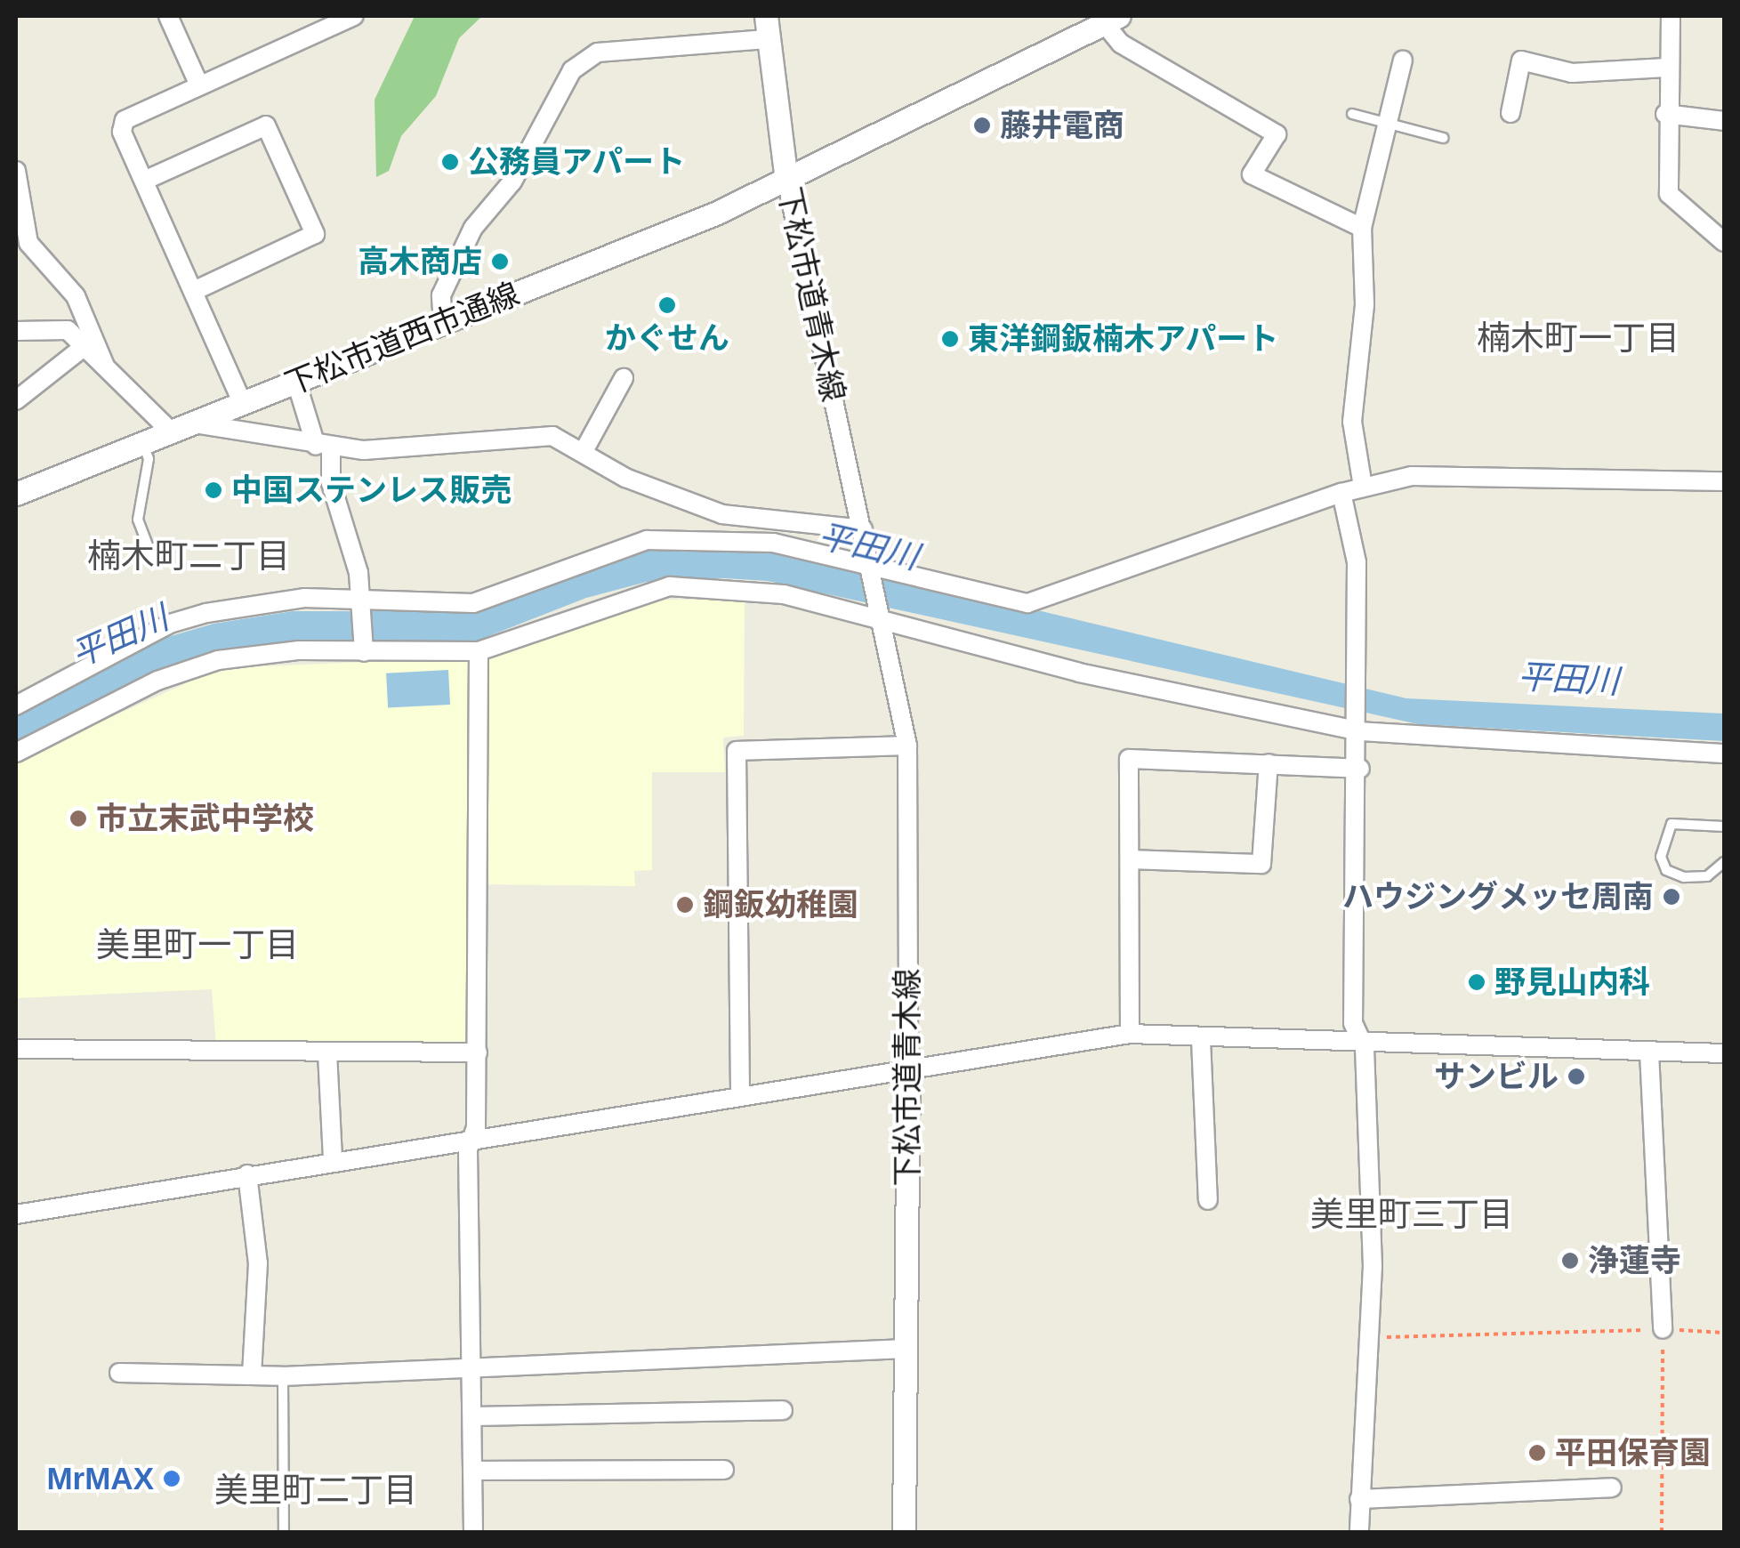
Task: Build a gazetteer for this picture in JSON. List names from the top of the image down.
{
  "streets": {
    "street": ["下松市道青木線", "下松市道西市通線"]
  },
  "crossings": [
    ["下松市道青木線", "下松市道西市通線"]
  ],
  "districts": [
    "楠木町一丁目",
    "楠木町二丁目",
    "美里町一丁目",
    "美里町三丁目",
    "美里町二丁目"
  ],
  "water": ["平田川"],
  "places": [
    "藤井電商",
    "公務員アパート",
    "高木商店",
    "かぐせん",
    "東洋鋼鈑楠木アパート",
    "中国ステンレス販売",
    "市立末武中学校",
    "ハウジングメッセ周南",
    "鋼鈑幼稚園",
    "野見山内科",
    "サンビル",
    "浄蓮寺",
    "平田保育園",
    "MrMAX"
  ]
}
